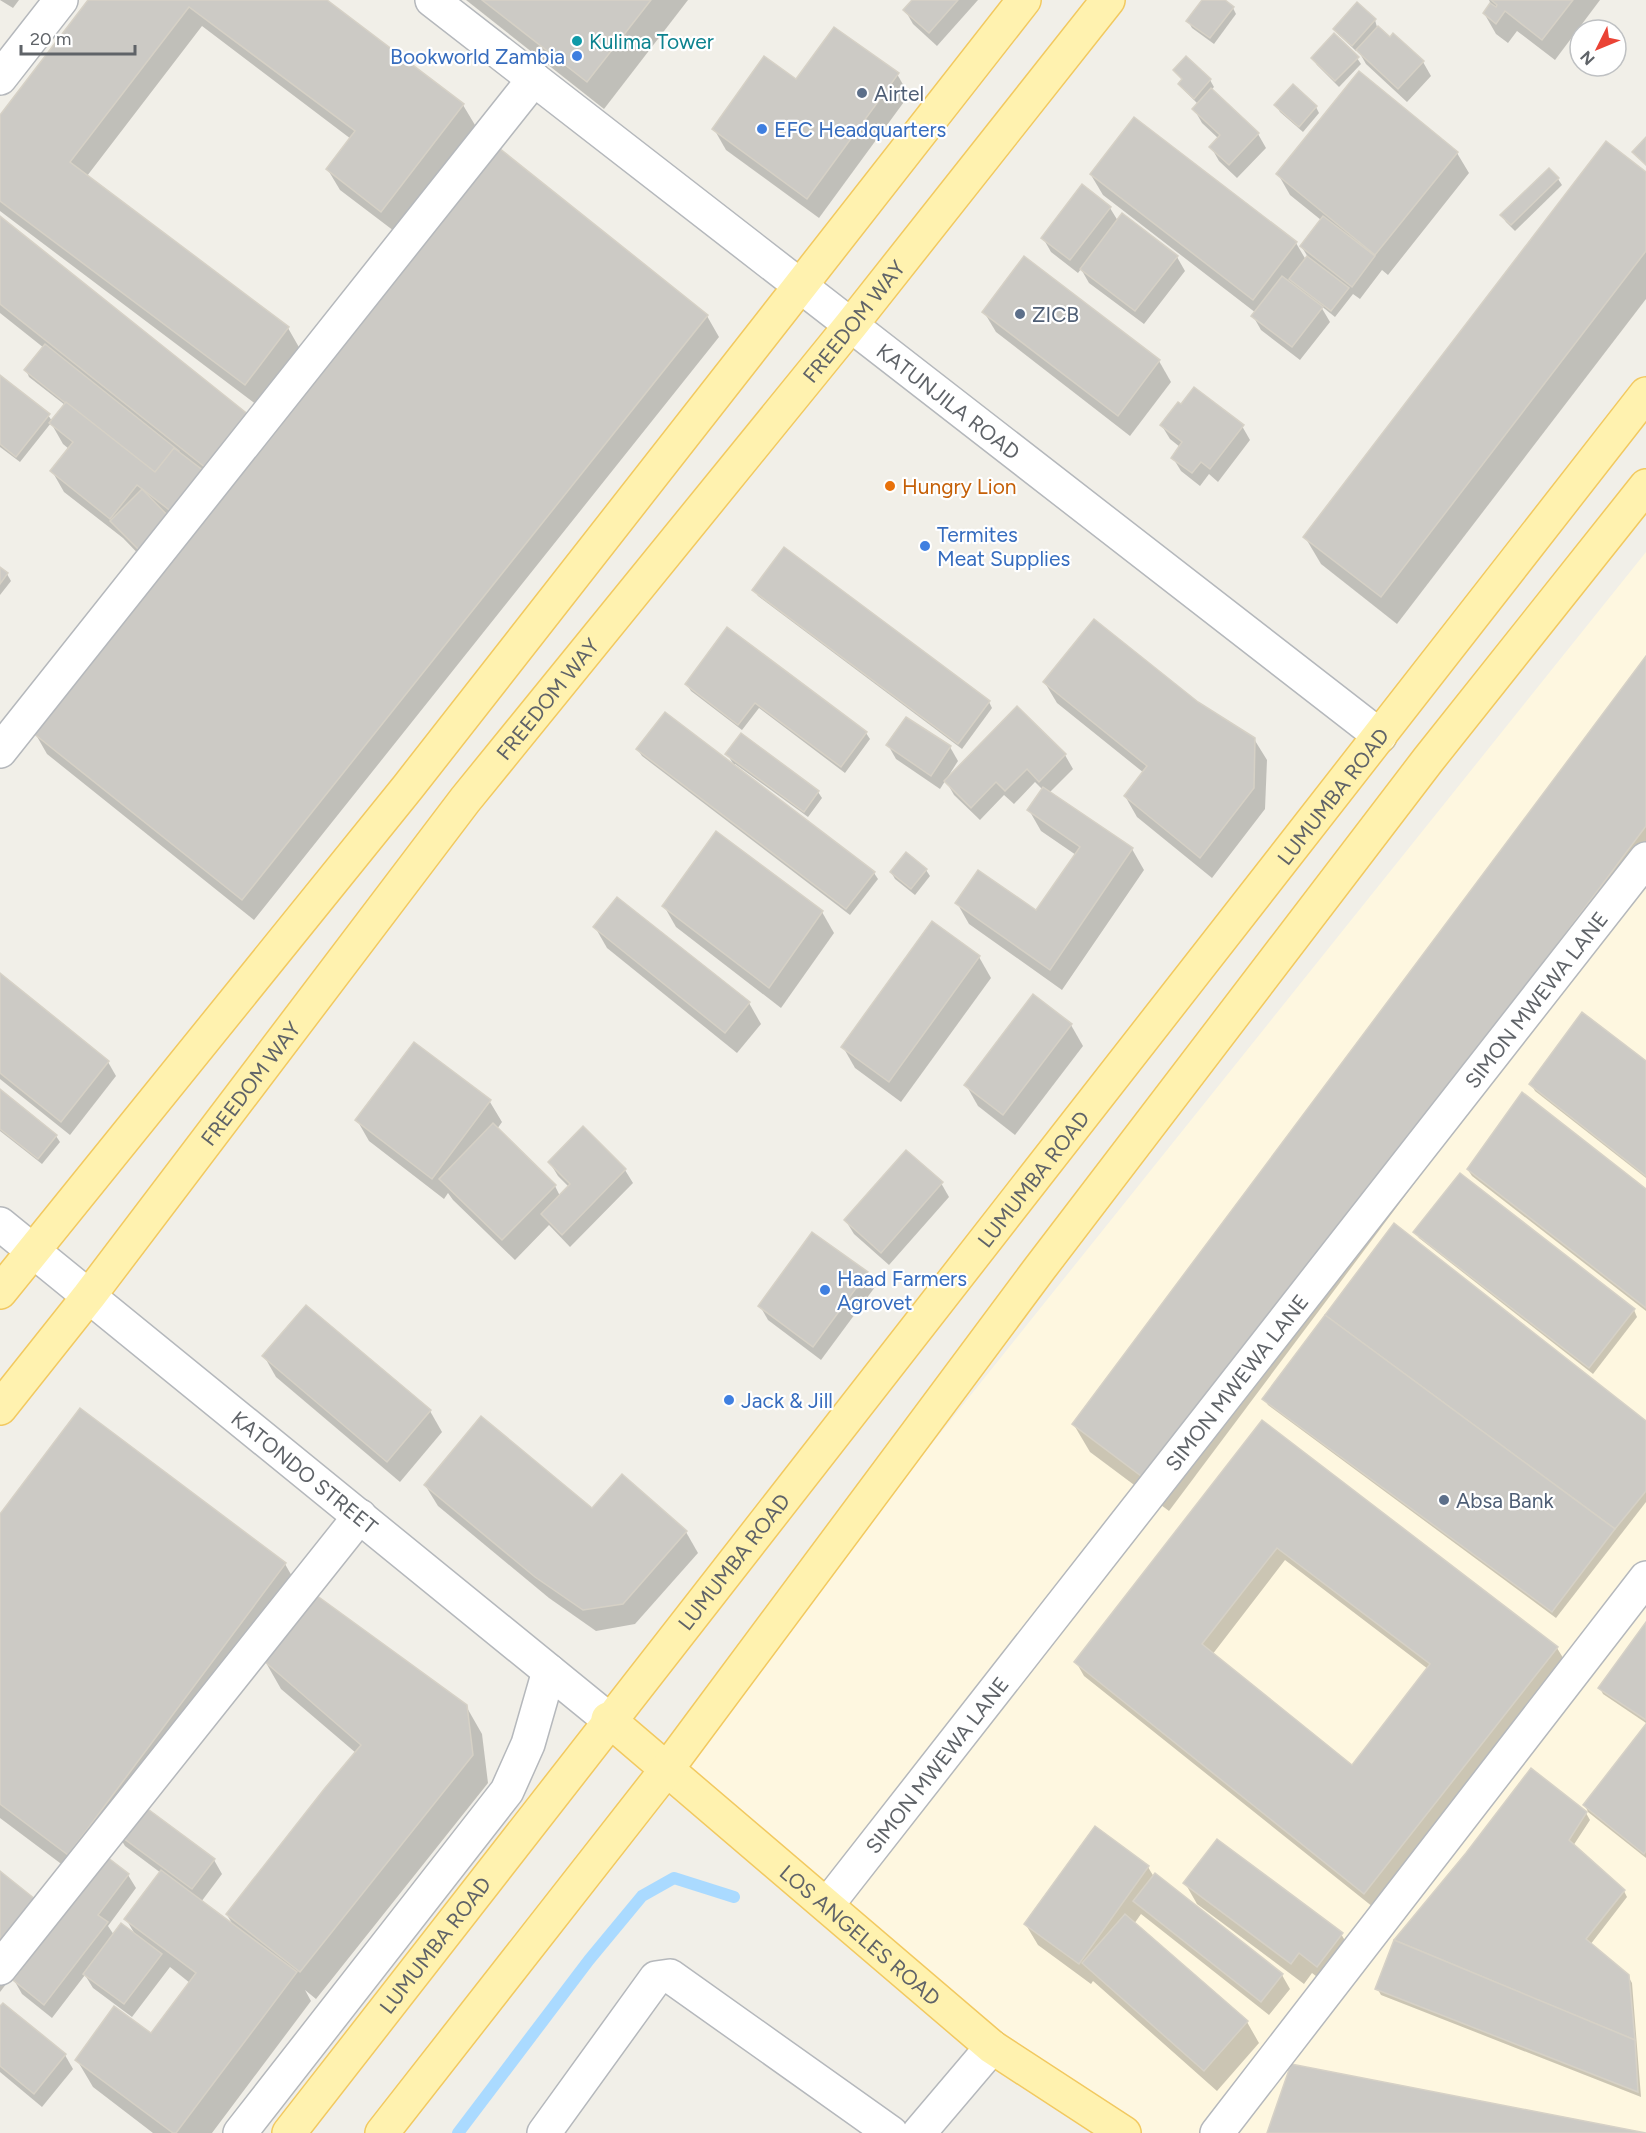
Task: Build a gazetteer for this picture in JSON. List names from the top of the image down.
{
  "streets": {
    "main road": ["FREEDOM WAY", "LUMUMBA ROAD", "LOS ANGELES ROAD"],
    "street": ["KATUNJILA ROAD", "SIMON MWEWA LANE", "KATONDO STREET"]
  },
  "crossings": [
    ["FREEDOM WAY", "KATUNJILA ROAD"],
    ["FREEDOM WAY", "KATONDO STREET"],
    ["KATUNJILA ROAD", "LUMUMBA ROAD"],
    ["LUMUMBA ROAD", "KATONDO STREET"],
    ["LUMUMBA ROAD", "LOS ANGELES ROAD"],
    ["SIMON MWEWA LANE", "LOS ANGELES ROAD"],
    ["KATONDO STREET", "LOS ANGELES ROAD"]
  ],
  "places": [
    "Kulima Tower",
    "Bookworld Zambia",
    "Airtel",
    "EFC Headquarters",
    "ZICB",
    "Hungry Lion",
    "Termites Meat Supplies",
    "Haad Farmers Agrovet",
    "Jack & Jill",
    "Absa Bank"
  ],
  "scale_bar": "20 m",
  "north": "bottom left"
}
